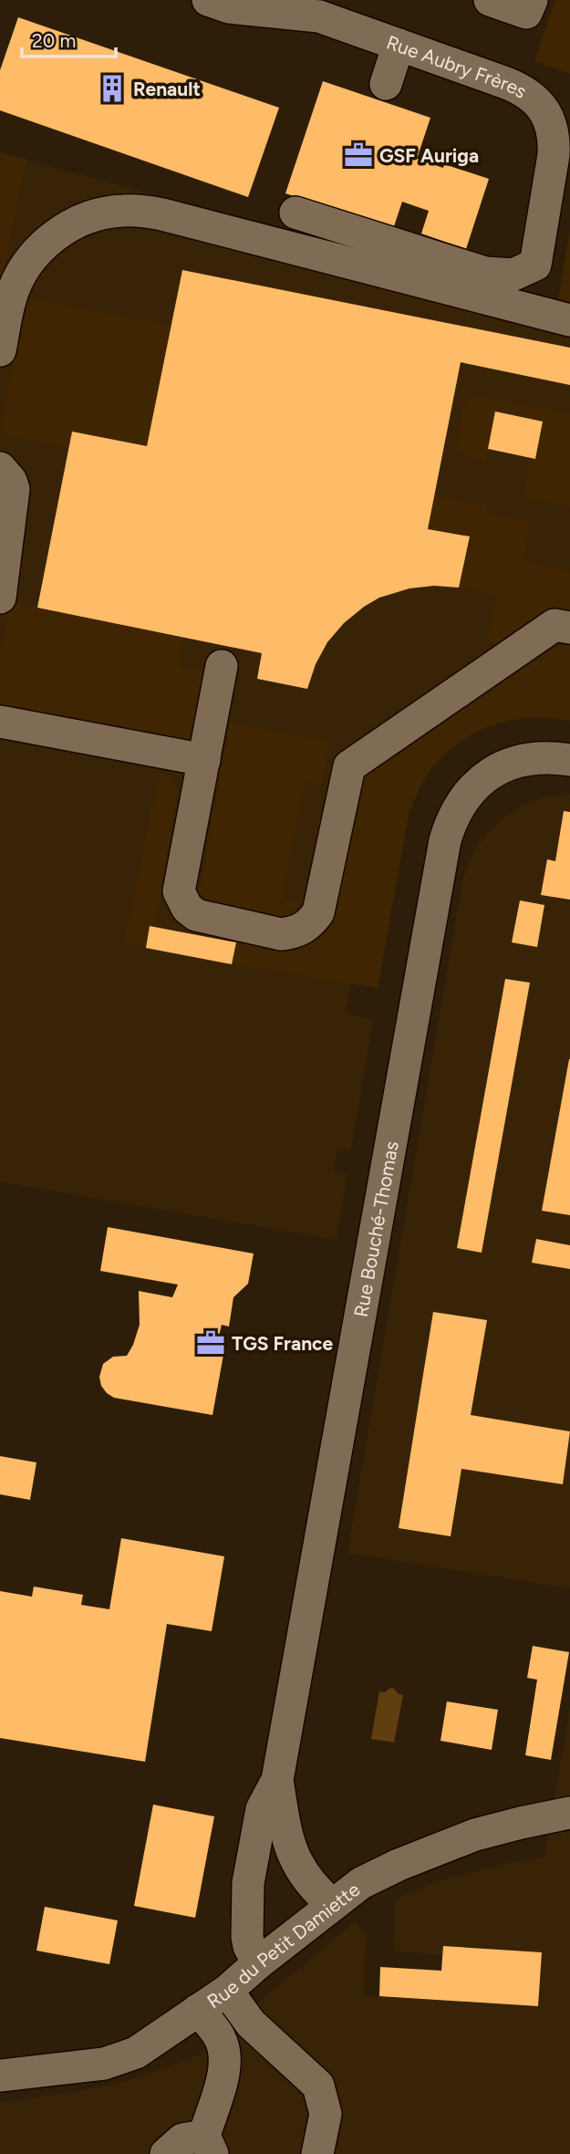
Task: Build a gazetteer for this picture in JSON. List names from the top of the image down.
{
  "streets": {
    "street": ["Rue Aubry Frères", "Rue Bouché-Thomas", "Rue du Petit Damiette"]
  },
  "crossings": [
    ["Rue Bouché-Thomas", "Rue du Petit Damiette"]
  ],
  "places": {
    "building": ["Renault"],
    "office": ["GSF Auriga", "TGS France"]
  },
  "scale_bar": "20 m"
}
